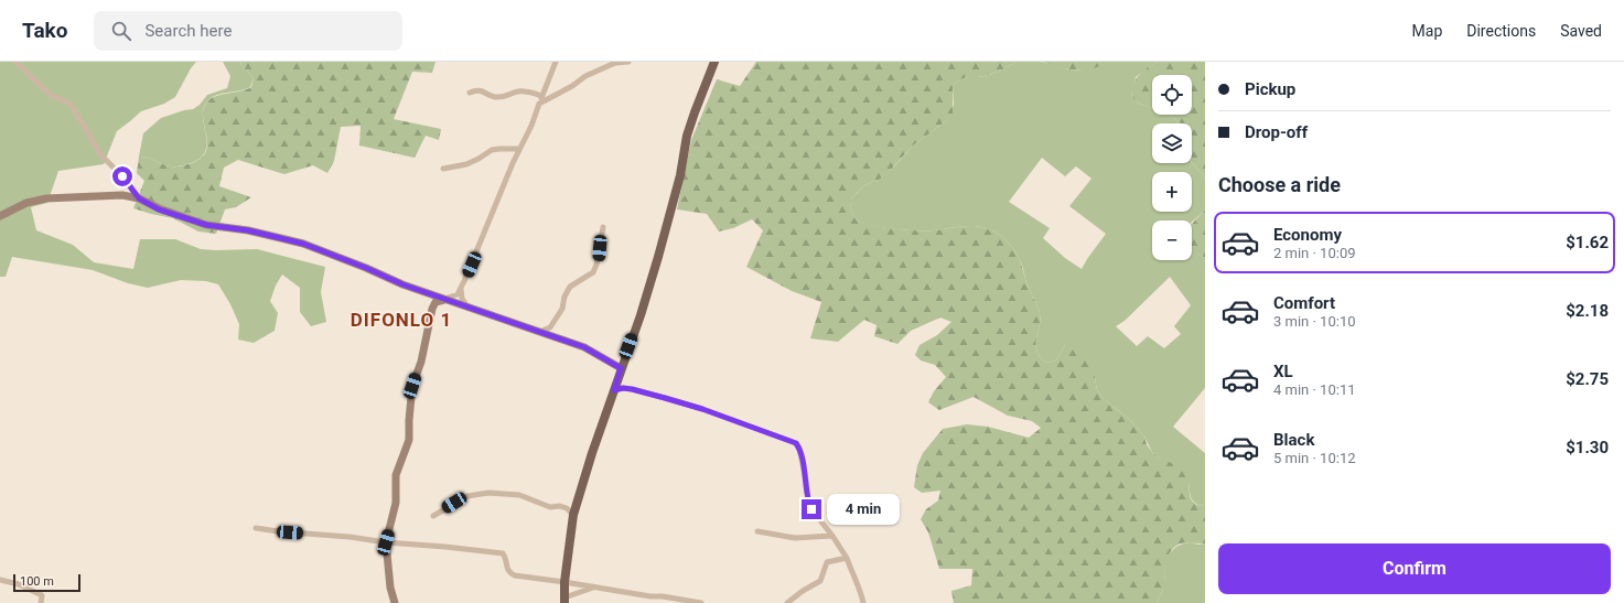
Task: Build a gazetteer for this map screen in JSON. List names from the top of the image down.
{
  "districts": ["DIFONLO 1"],
  "scale_bar": "100 m",
  "page": {
    "header": "Tako",
    "search": "Search here",
    "nav": ["Map", "Directions", "Saved"],
    "banner": ["Pickup", "Drop-off"],
    "map_buttons": ["+", "−"],
    "heading": "Choose a ride",
    "list": [
      {
        "name": "Economy",
        "note": "2 min · 10:09",
        "value": "$1.62"
      },
      {
        "name": "Comfort",
        "note": "3 min · 10:10",
        "value": "$2.18"
      },
      {
        "name": "XL",
        "note": "4 min · 10:11",
        "value": "$2.75"
      },
      {
        "name": "Black",
        "note": "5 min · 10:12",
        "value": "$1.30"
      }
    ],
    "bubble": "4 min",
    "buttons": "Confirm",
    "scale": "100 m"
  }
}
